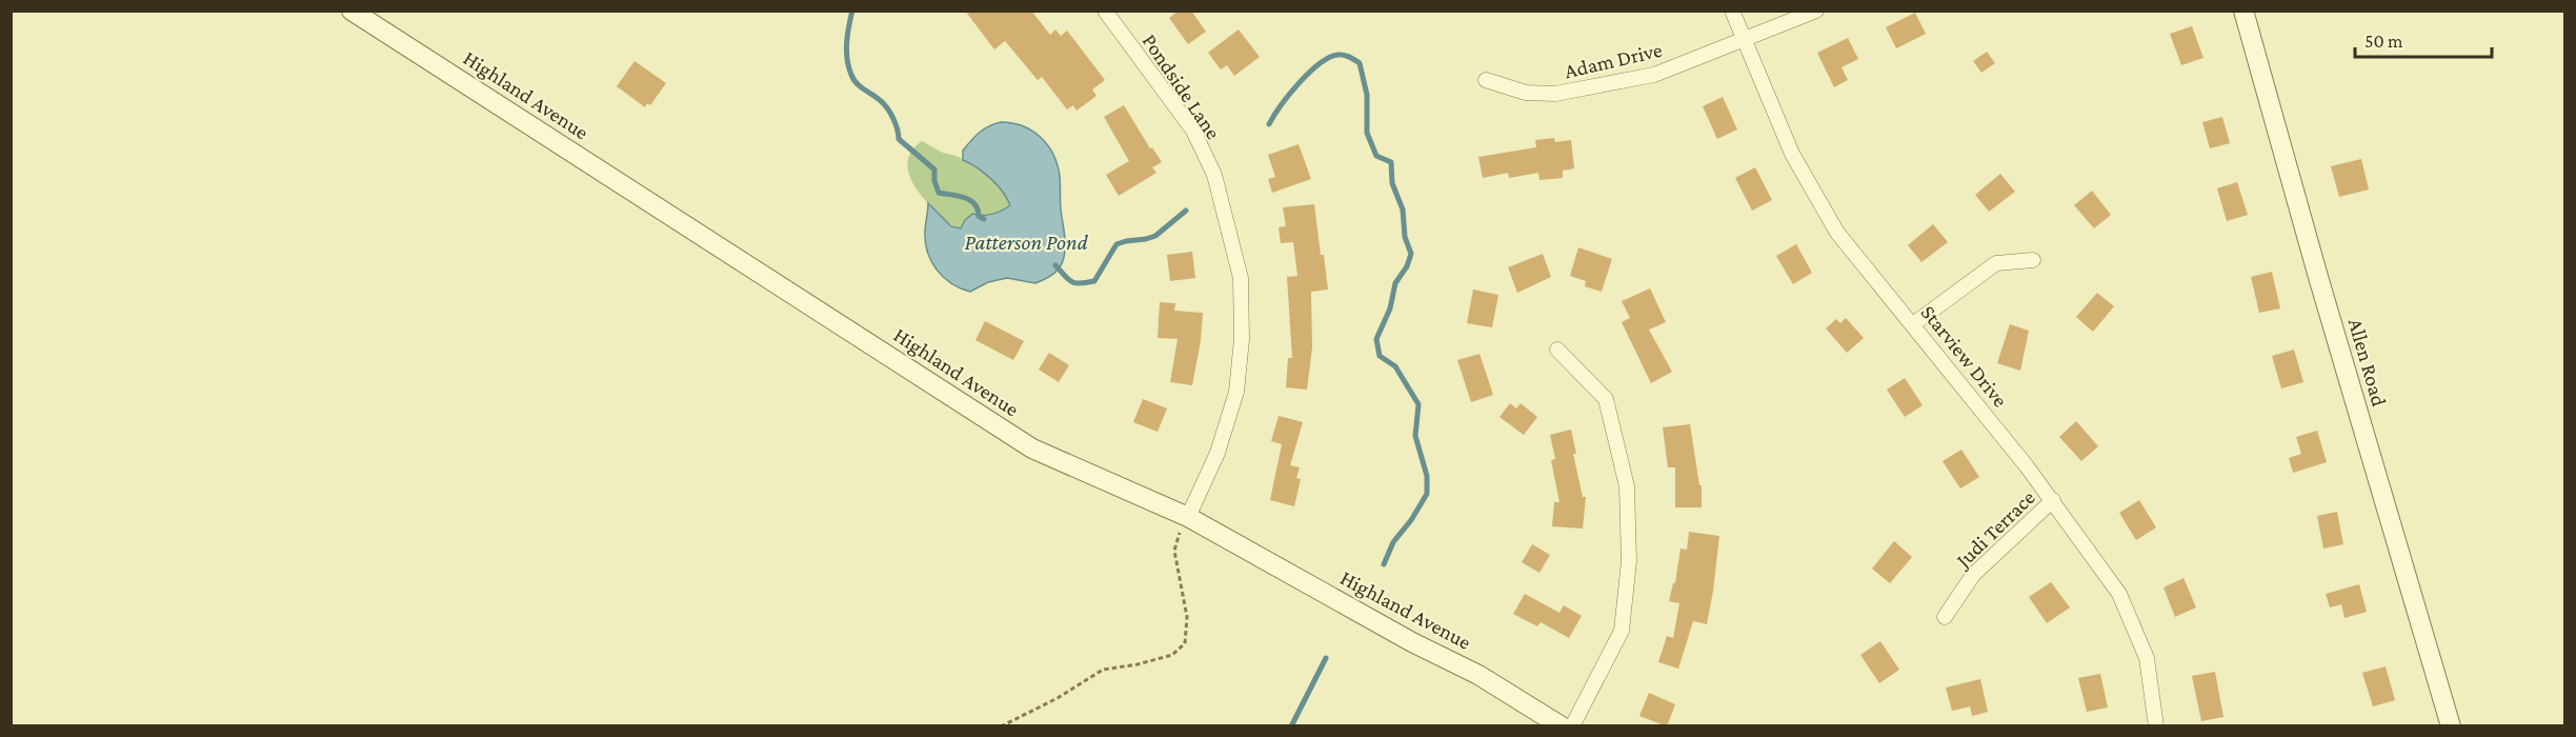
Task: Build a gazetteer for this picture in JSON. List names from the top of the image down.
{
  "streets": {
    "street": [
      "Adam Drive",
      "Pondside Lane",
      "Highland Avenue",
      "Starview Drive",
      "Allen Road",
      "Judi Terrace"
    ]
  },
  "crossings": [
    ["Adam Drive", "Starview Drive"],
    ["Pondside Lane", "Highland Avenue"],
    ["Starview Drive", "Judi Terrace"]
  ],
  "water": ["Patterson Pond"],
  "scale_bar": "50 m"
}
